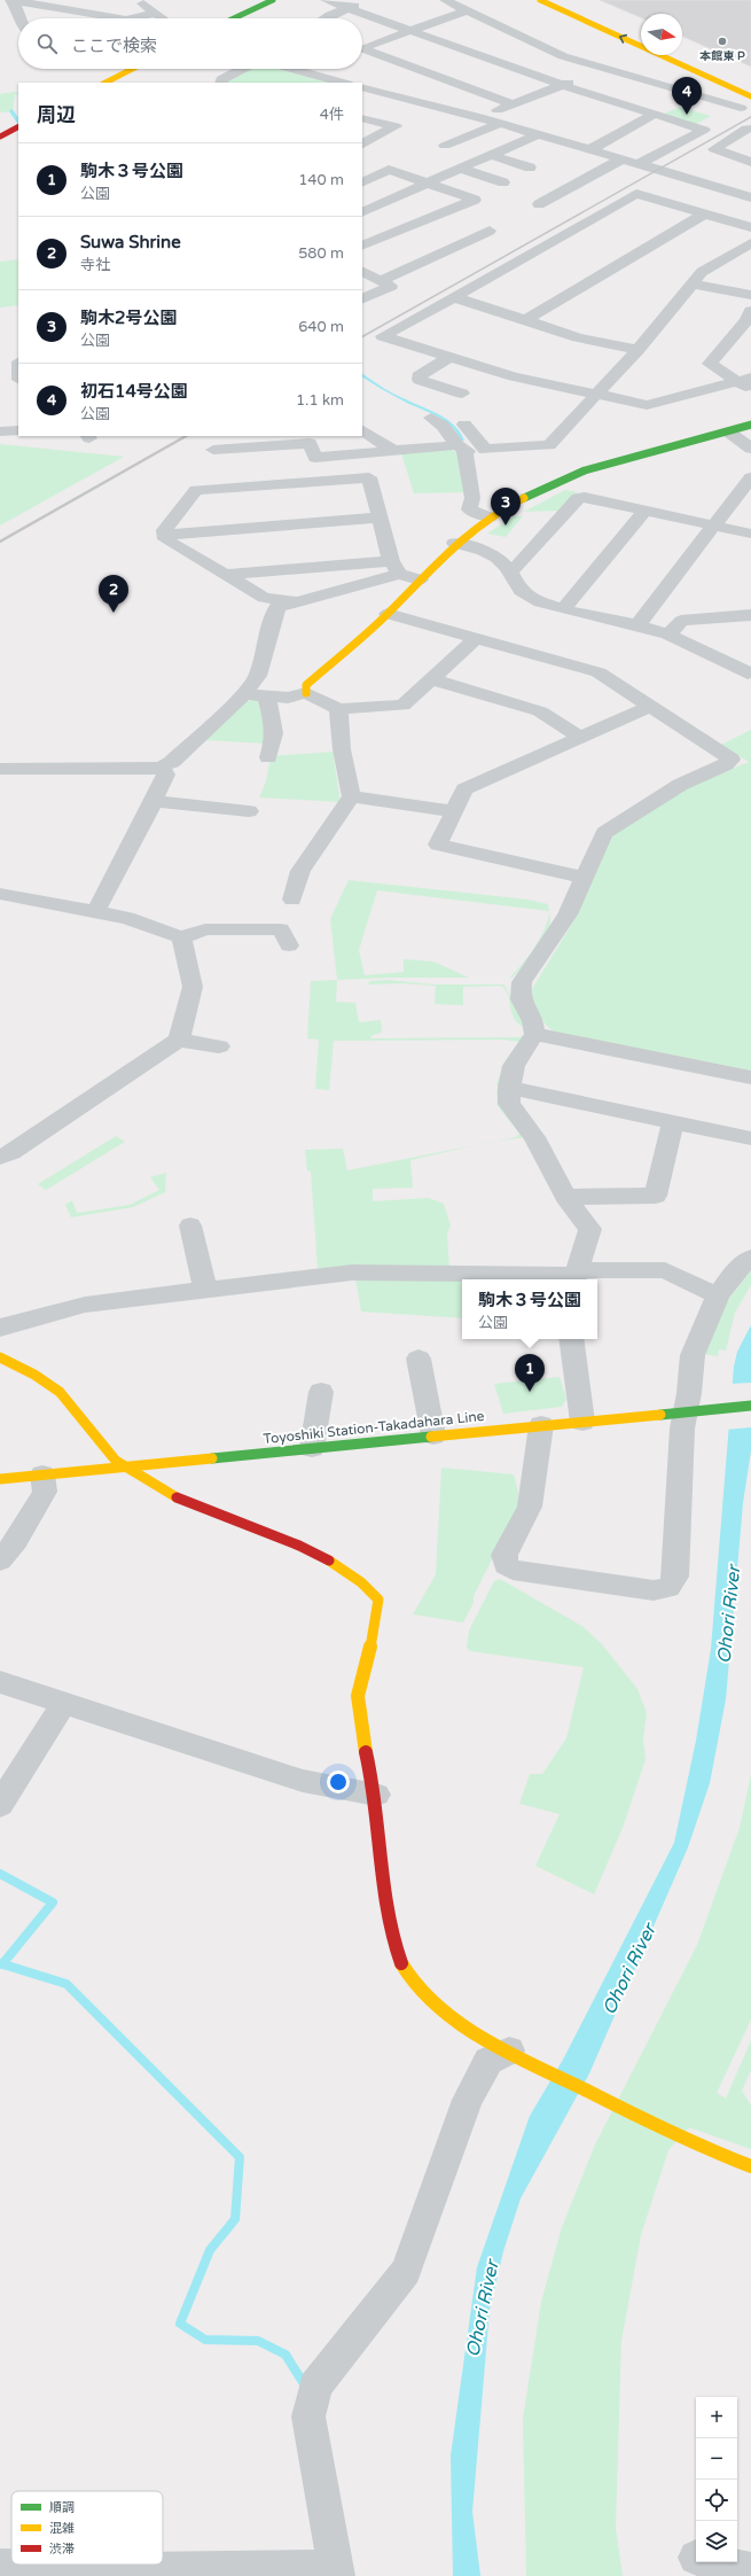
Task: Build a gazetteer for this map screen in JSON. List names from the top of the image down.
{
  "streets": {
    "street": ["Toyoshiki Station-Takadahara Line"]
  },
  "water": ["Ohori River"],
  "places": ["本館東 P"],
  "legend": ["順調", "混雑", "渋滞"],
  "north": "right",
  "page": {
    "search": "ここで検索",
    "pins": [
      "4",
      "3",
      "2",
      "1"
    ],
    "heading": ["周辺", "4件"],
    "list": [
      {
        "mark": "1",
        "name": "駒木３号公園",
        "note": "公園",
        "value": "140 m"
      },
      {
        "mark": "2",
        "name": "Suwa Shrine",
        "note": "寺社",
        "value": "580 m"
      },
      {
        "mark": "3",
        "name": "駒木2号公園",
        "note": "公園",
        "value": "640 m"
      },
      {
        "mark": "4",
        "name": "初石14号公園",
        "note": "公園",
        "value": "1.1 km"
      }
    ],
    "popup": ["駒木３号公園", "公園"],
    "map_buttons": ["+", "−"]
  }
}
